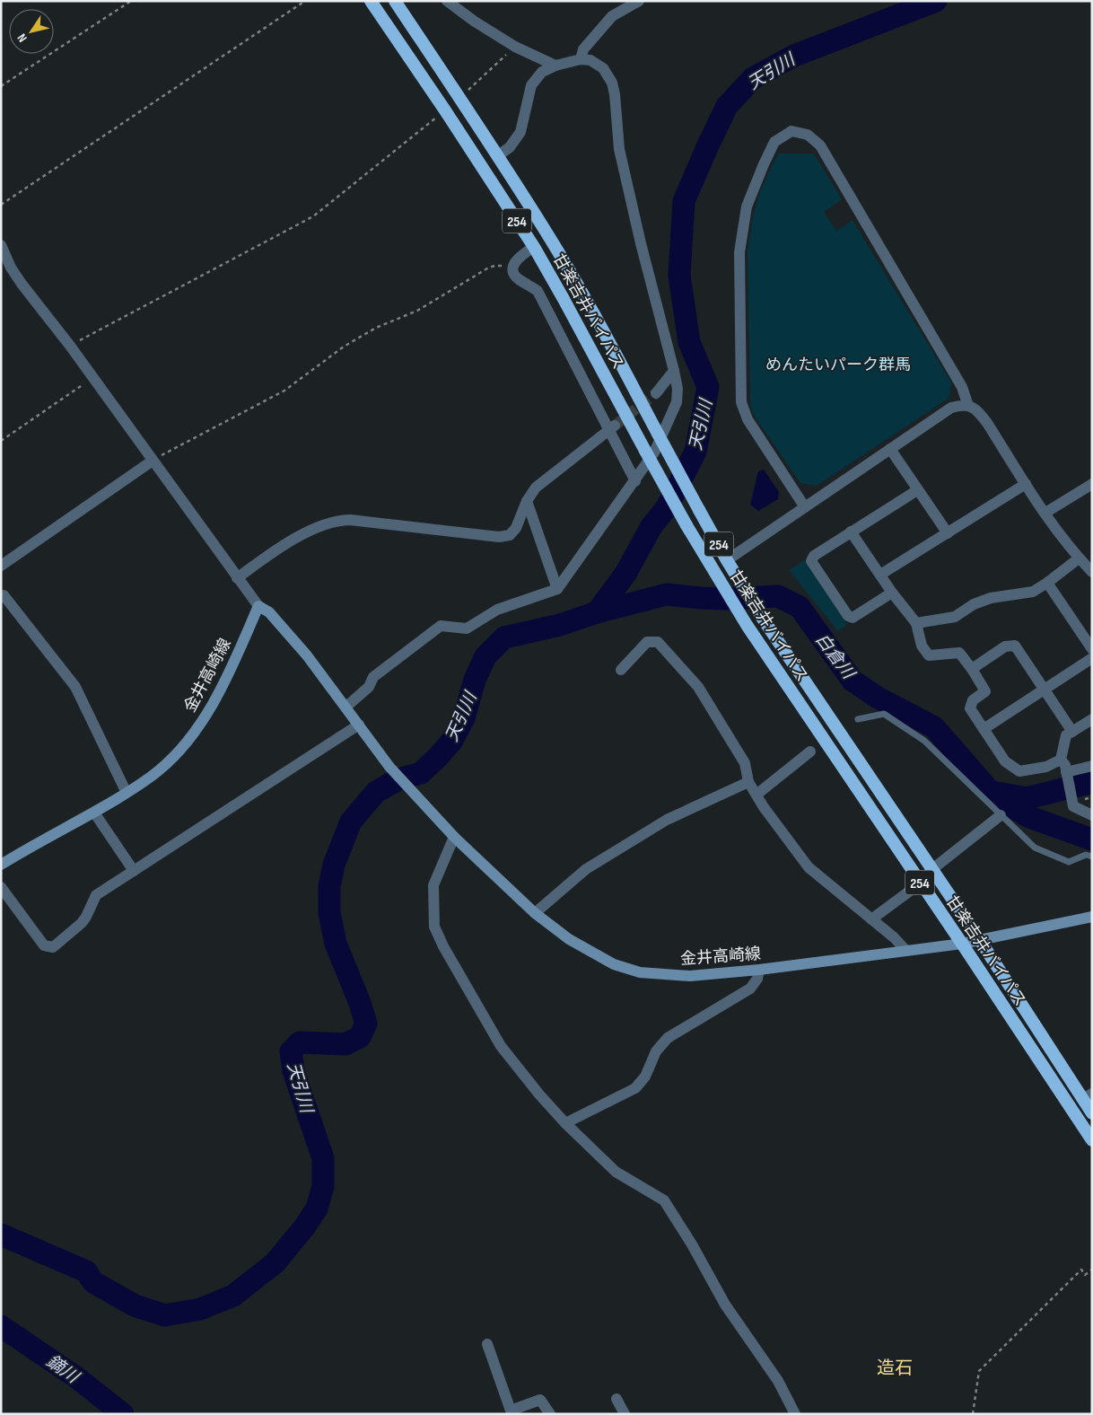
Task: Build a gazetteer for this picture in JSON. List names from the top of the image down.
{
  "streets": {
    "highway": ["254", "甘楽吉井バイパス"],
    "main road": ["金井高崎線"]
  },
  "crossings": [
    ["甘楽吉井バイパス", "金井高崎線"]
  ],
  "districts": ["造石"],
  "water": ["天引川", "白倉川", "鏑川"],
  "parks": ["めんたいパーク群馬"],
  "north": "bottom left"
}
